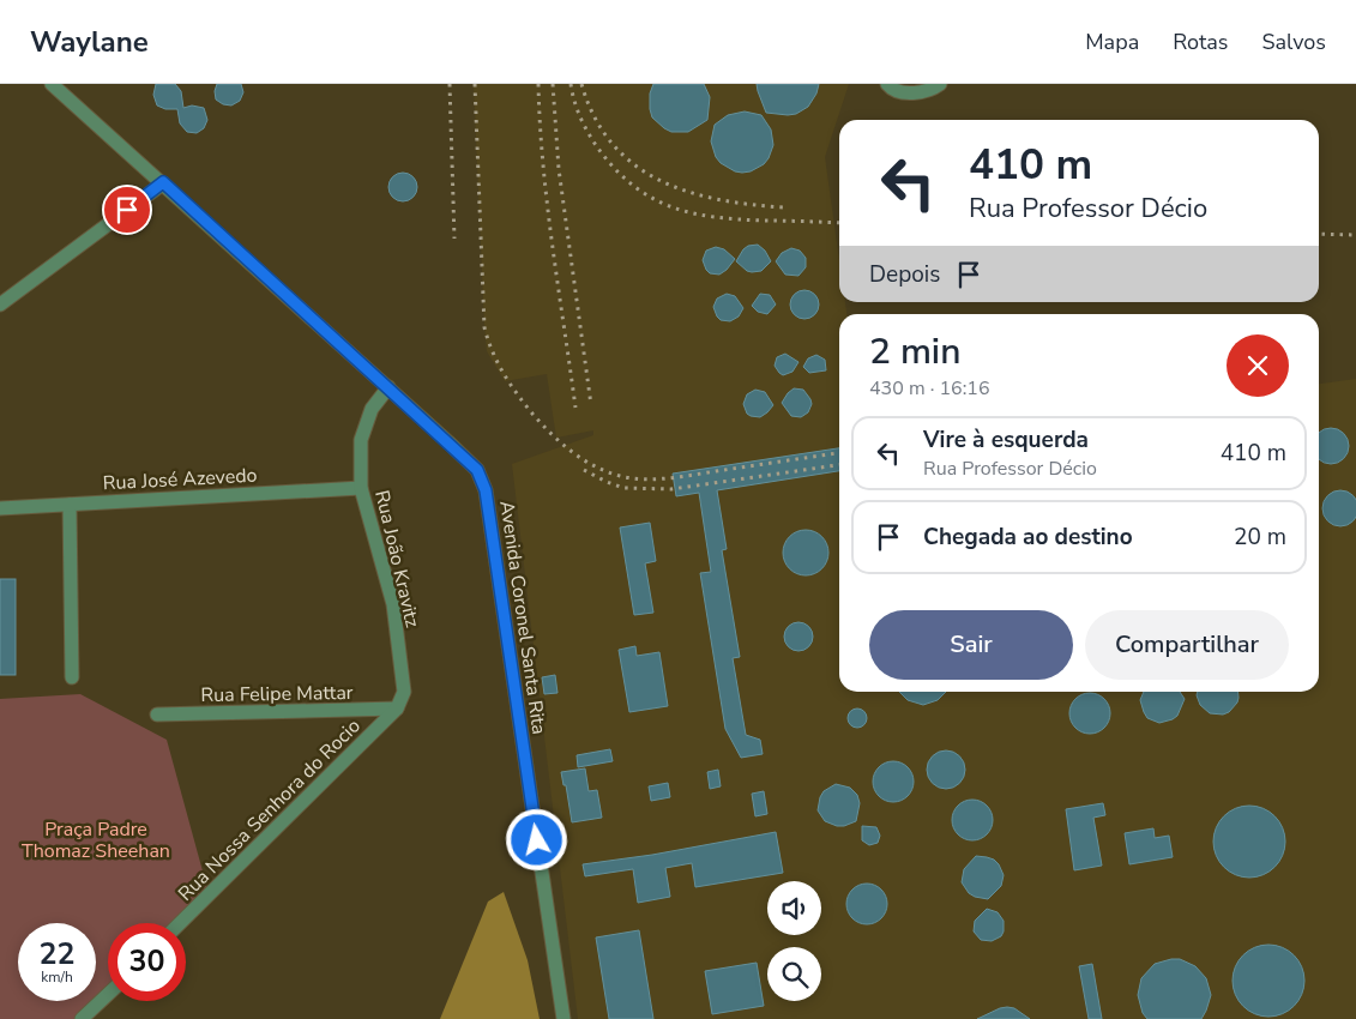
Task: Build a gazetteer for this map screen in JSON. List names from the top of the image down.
{
  "streets": {
    "street": [
      "Rua José Azevedo",
      "Rua João Kravitz",
      "Avenida Coronel Santa Rita",
      "Rua Felipe Mattar",
      "Rua Nossa Senhora do Rocio"
    ]
  },
  "crossings": [
    ["Rua José Azevedo", "Rua João Kravitz"],
    ["Rua João Kravitz", "Avenida Coronel Santa Rita"],
    ["Rua João Kravitz", "Rua Felipe Mattar"],
    ["Rua João Kravitz", "Rua Nossa Senhora do Rocio"],
    ["Rua Felipe Mattar", "Rua Nossa Senhora do Rocio"]
  ],
  "parks": ["Praça Padre Thomaz Sheehan"],
  "page": {
    "header": "Waylane",
    "nav": ["Mapa", "Rotas", "Salvos"],
    "turn": ["410 m", "Rua Professor Décio"],
    "then": "Depois",
    "heading": ["2 min", "430 m · 16:16"],
    "list": [
      {
        "name": "Vire à esquerda",
        "note": "Rua Professor Décio",
        "value": "410 m"
      },
      {
        "name": "Chegada ao destino",
        "value": "20 m"
      }
    ],
    "buttons": ["Sair", "Compartilhar"],
    "speed": "22 km/h",
    "limit": "30"
  }
}
